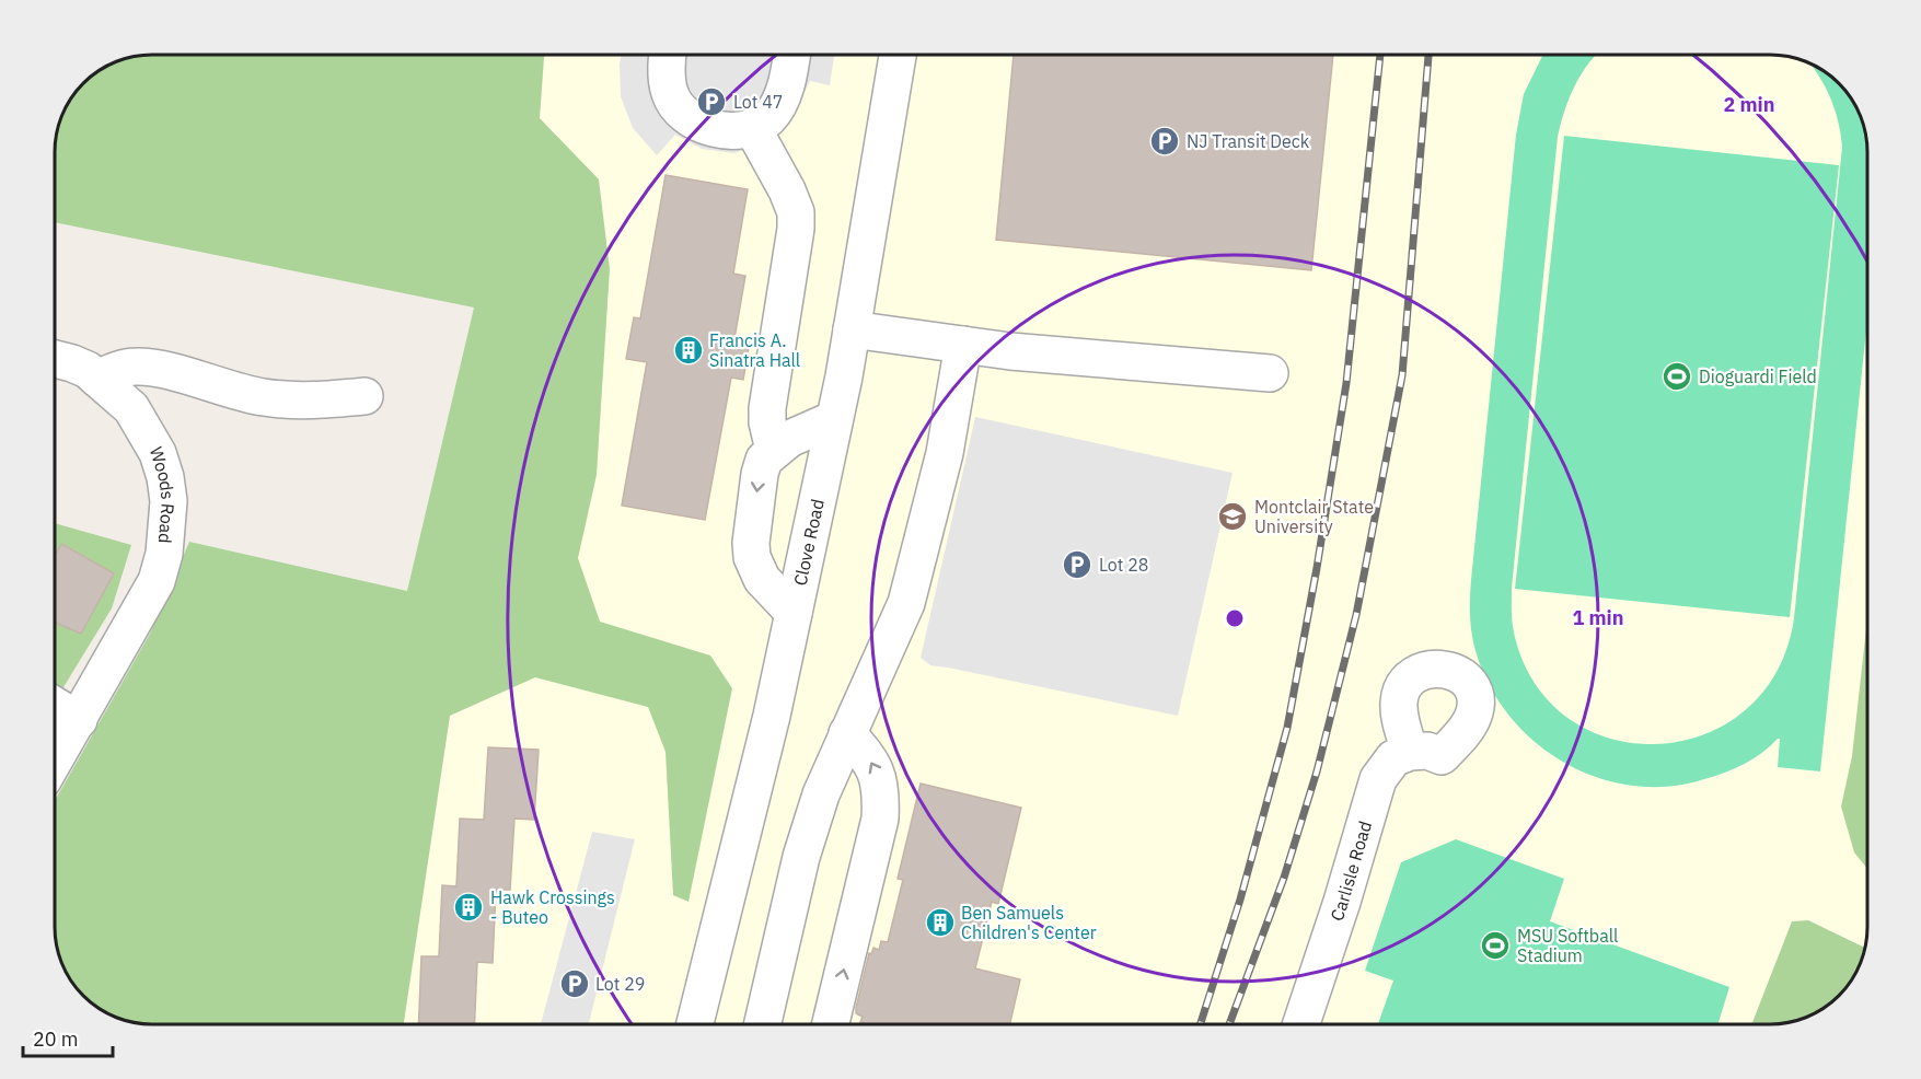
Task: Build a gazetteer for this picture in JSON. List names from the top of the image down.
{
  "streets": {
    "street": ["Woods Road", "Clove Road", "Carlisle Road"]
  },
  "places": {
    "parking": [
      "Lot 47",
      "NJ Transit Deck",
      "Lot 28",
      "Lot 29"
    ],
    "building": ["Francis A. Sinatra Hall", "Hawk Crossings - Buteo", "Ben Samuels Children's Center"],
    "sports": ["Dioguardi Field", "MSU Softball Stadium"],
    "school or university": ["Montclair State University"]
  },
  "scale_bar": "20 m",
  "rings": ["2 min", "1 min"]
}
